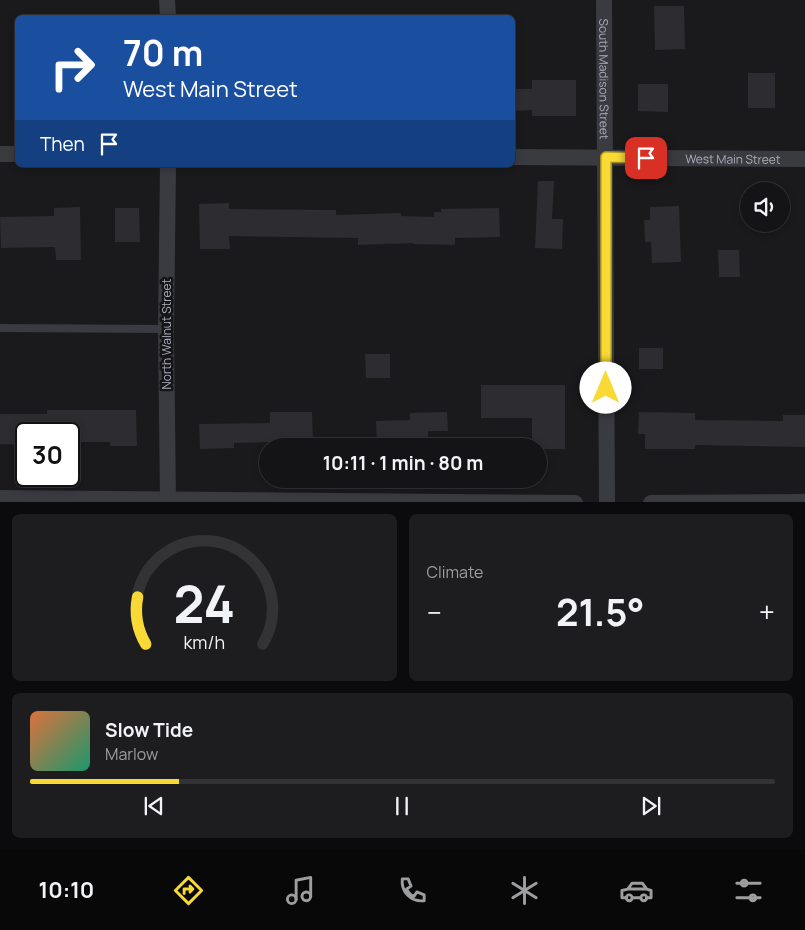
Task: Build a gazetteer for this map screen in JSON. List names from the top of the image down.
{
  "streets": {
    "street": ["South Madison Street", "West Main Street", "North Walnut Street"]
  },
  "crossings": [
    ["South Madison Street", "West Main Street"]
  ],
  "page": {
    "turn": ["70 m", "West Main Street"],
    "then": "Then",
    "limit": "30",
    "trip": "10:11 · 1 min · 80 m",
    "tile": "Climate",
    "heat": ["−", "21.5°", "+"],
    "song": ["Slow Tide", "Marlow"],
    "tabs": "10:10",
    "gauge": ["24", "km/h"]
  }
}
